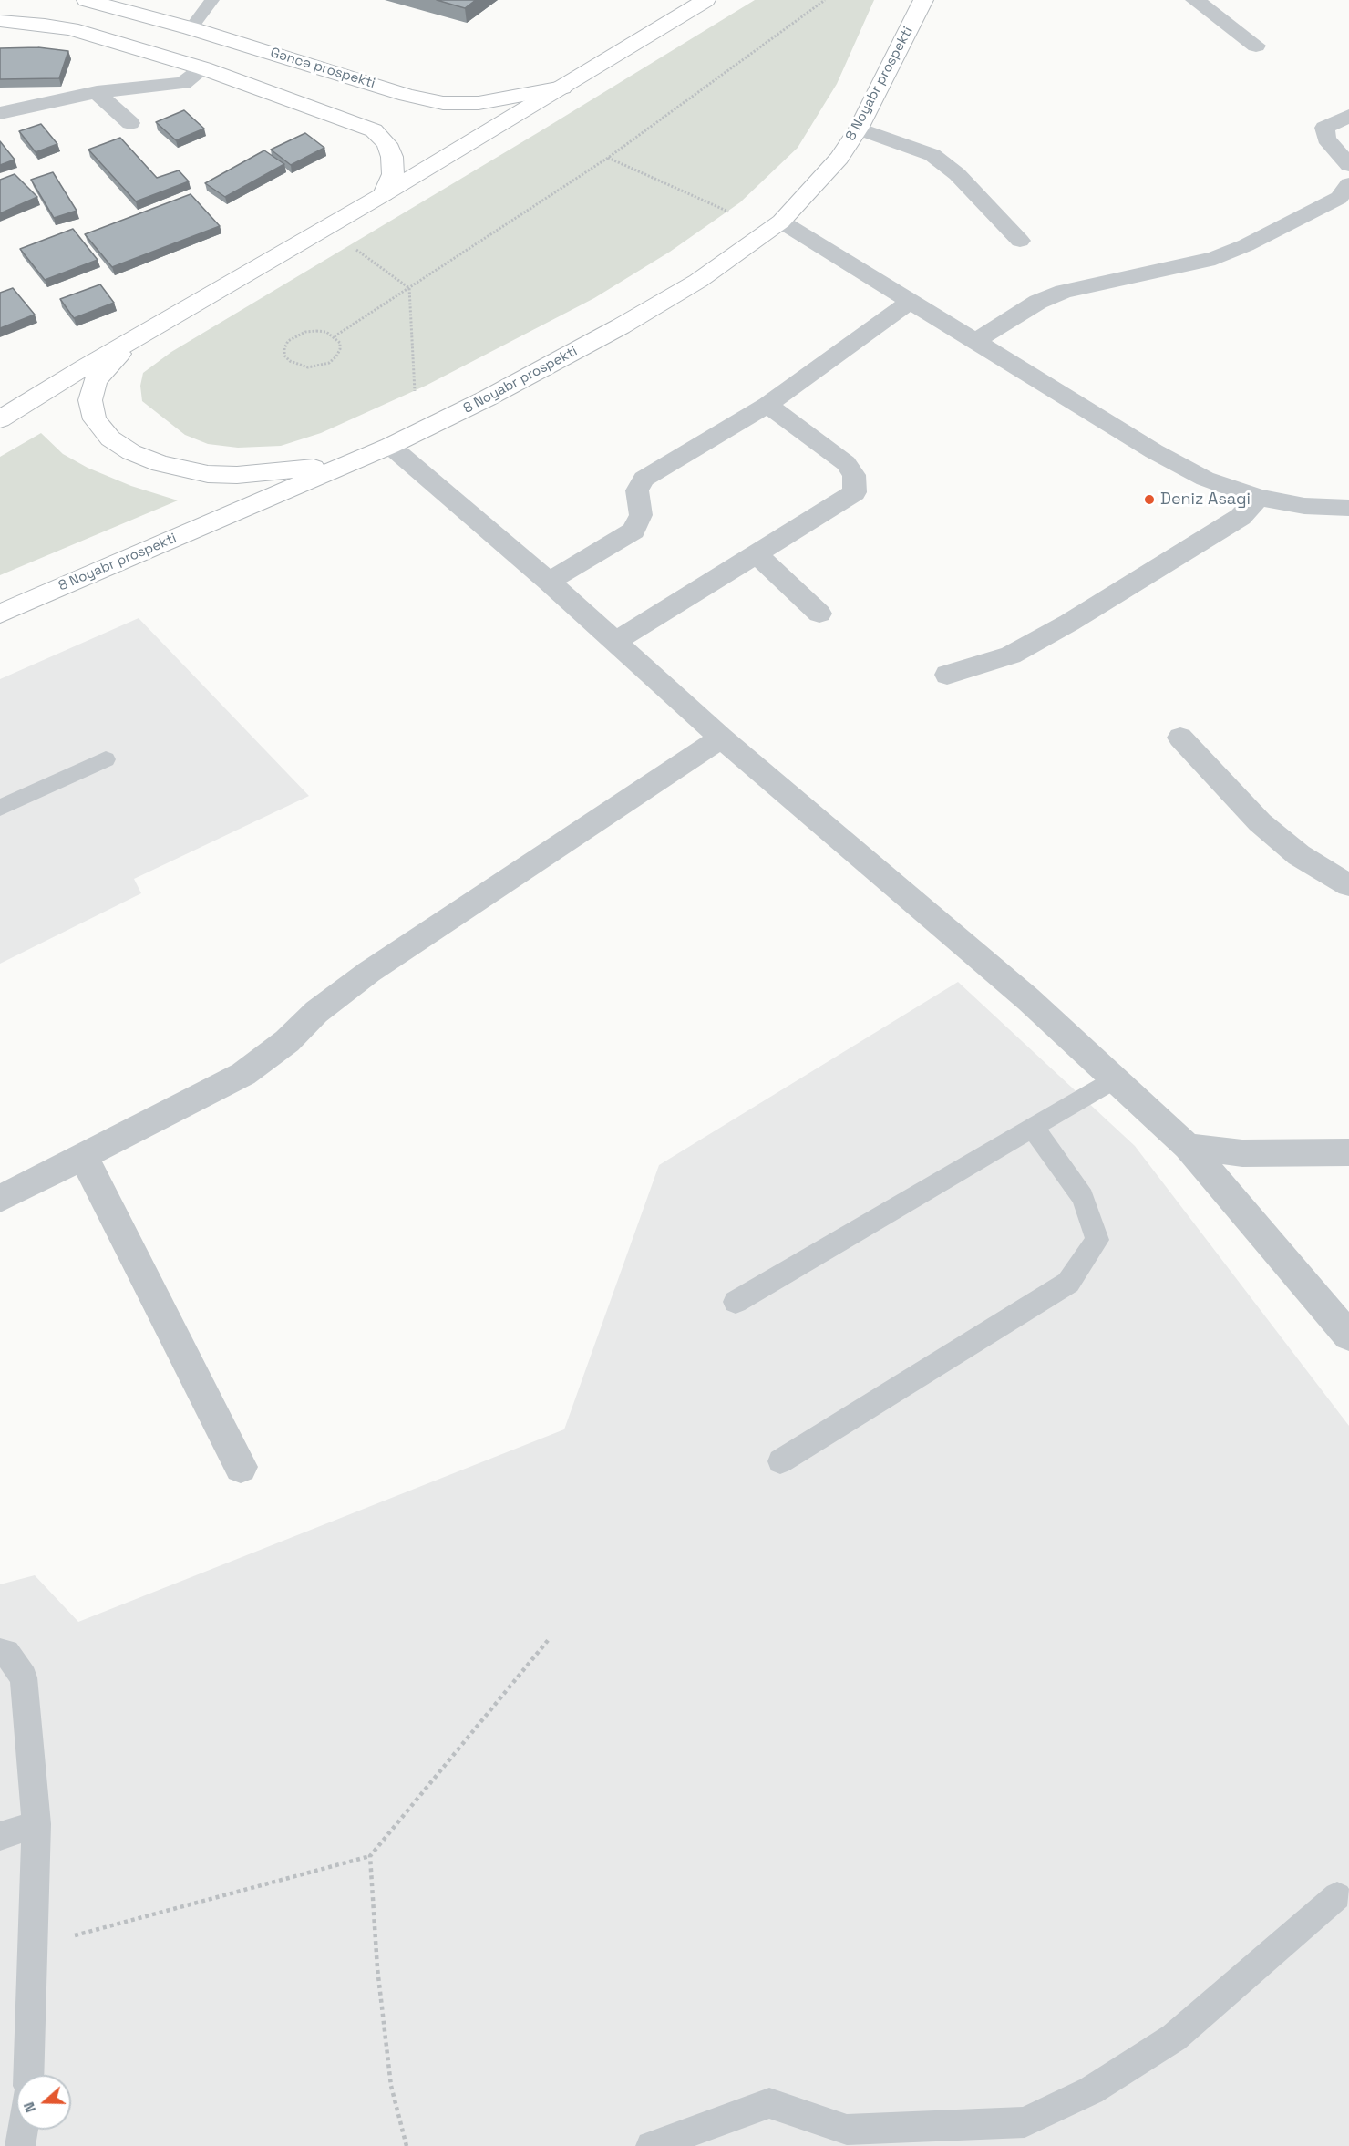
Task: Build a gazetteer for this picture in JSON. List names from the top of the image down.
{
  "streets": {
    "main road": ["Gəncə prospekti", "8 Noyabr prospekti"]
  },
  "places": ["Deniz Asagi"],
  "north": "left"
}
